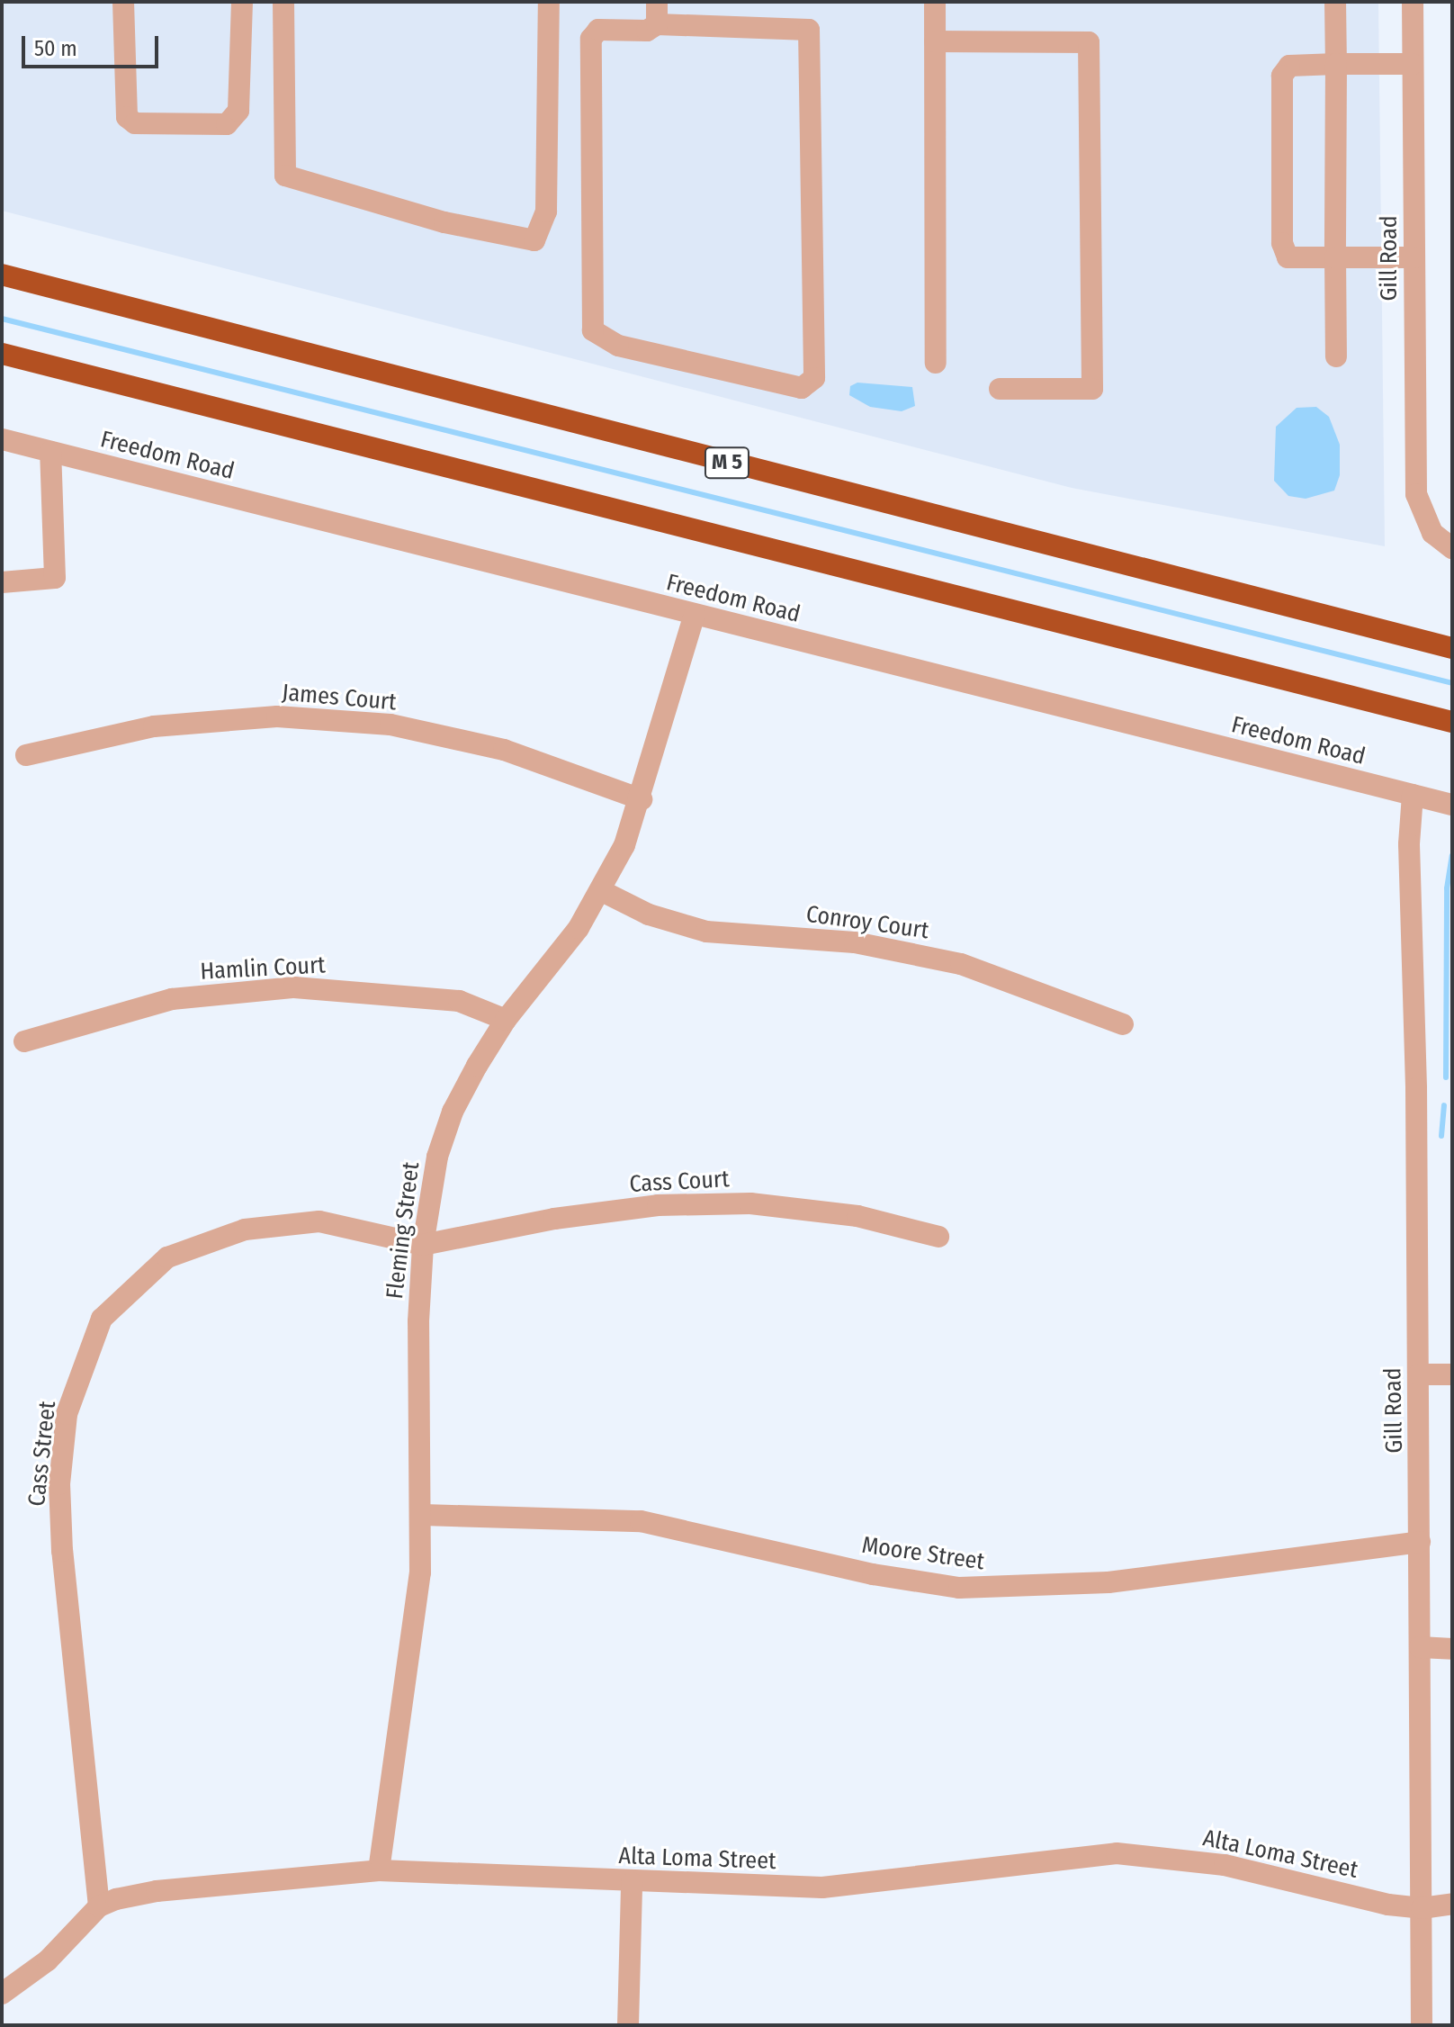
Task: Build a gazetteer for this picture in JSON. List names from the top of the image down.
{
  "streets": {
    "highway": ["M 5"],
    "street": [
      "Gill Road",
      "Freedom Road",
      "James Court",
      "Conroy Court",
      "Hamlin Court",
      "Cass Court",
      "Fleming Street",
      "Cass Street",
      "Moore Street",
      "Alta Loma Street"
    ]
  },
  "crossings": [
    ["Gill Road", "Freedom Road"],
    ["Gill Road", "Moore Street"],
    ["Gill Road", "Alta Loma Street"],
    ["Freedom Road", "Fleming Street"],
    ["James Court", "Fleming Street"],
    ["Conroy Court", "Fleming Street"],
    ["Hamlin Court", "Fleming Street"],
    ["Cass Court", "Fleming Street"],
    ["Cass Court", "Cass Street"],
    ["Fleming Street", "Cass Street"],
    ["Fleming Street", "Moore Street"],
    ["Fleming Street", "Alta Loma Street"],
    ["Cass Street", "Alta Loma Street"]
  ],
  "scale_bar": "50 m"
}
